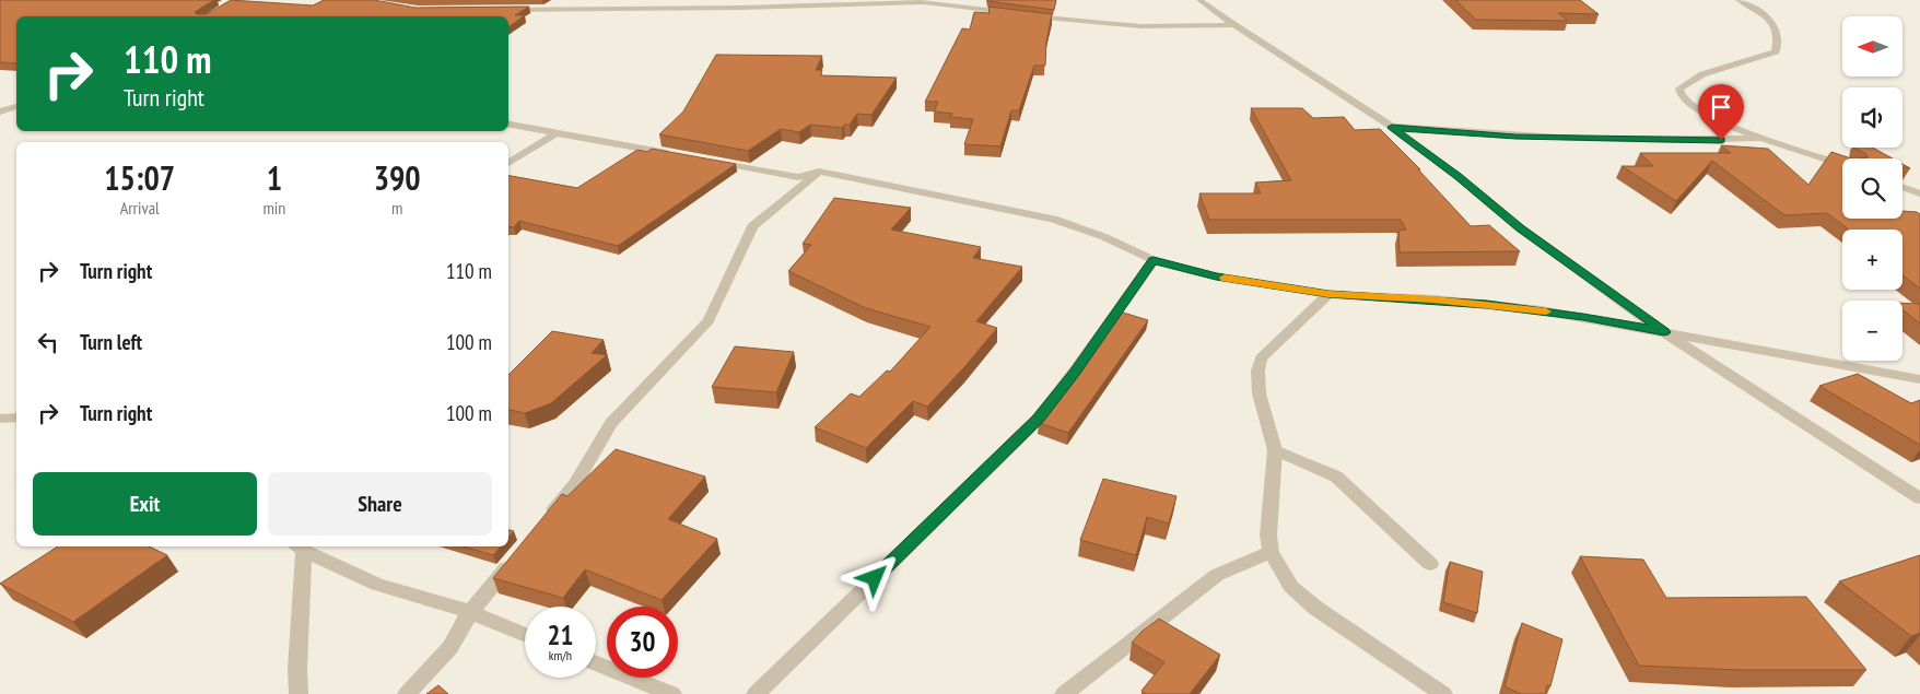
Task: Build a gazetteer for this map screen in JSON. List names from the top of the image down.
{
  "north": "left",
  "page": {
    "map_buttons": ["+", "−"],
    "turn": ["110 m", "Turn right"],
    "eta": [
      "15:07",
      "Arrival",
      "1",
      "min",
      "390",
      "m"
    ],
    "list": [
      {
        "name": "Turn right",
        "value": "110 m"
      },
      {
        "name": "Turn left",
        "value": "100 m"
      },
      {
        "name": "Turn right",
        "value": "100 m"
      }
    ],
    "buttons": ["Exit", "Share"],
    "speed": "21 km/h",
    "limit": "30"
  }
}
